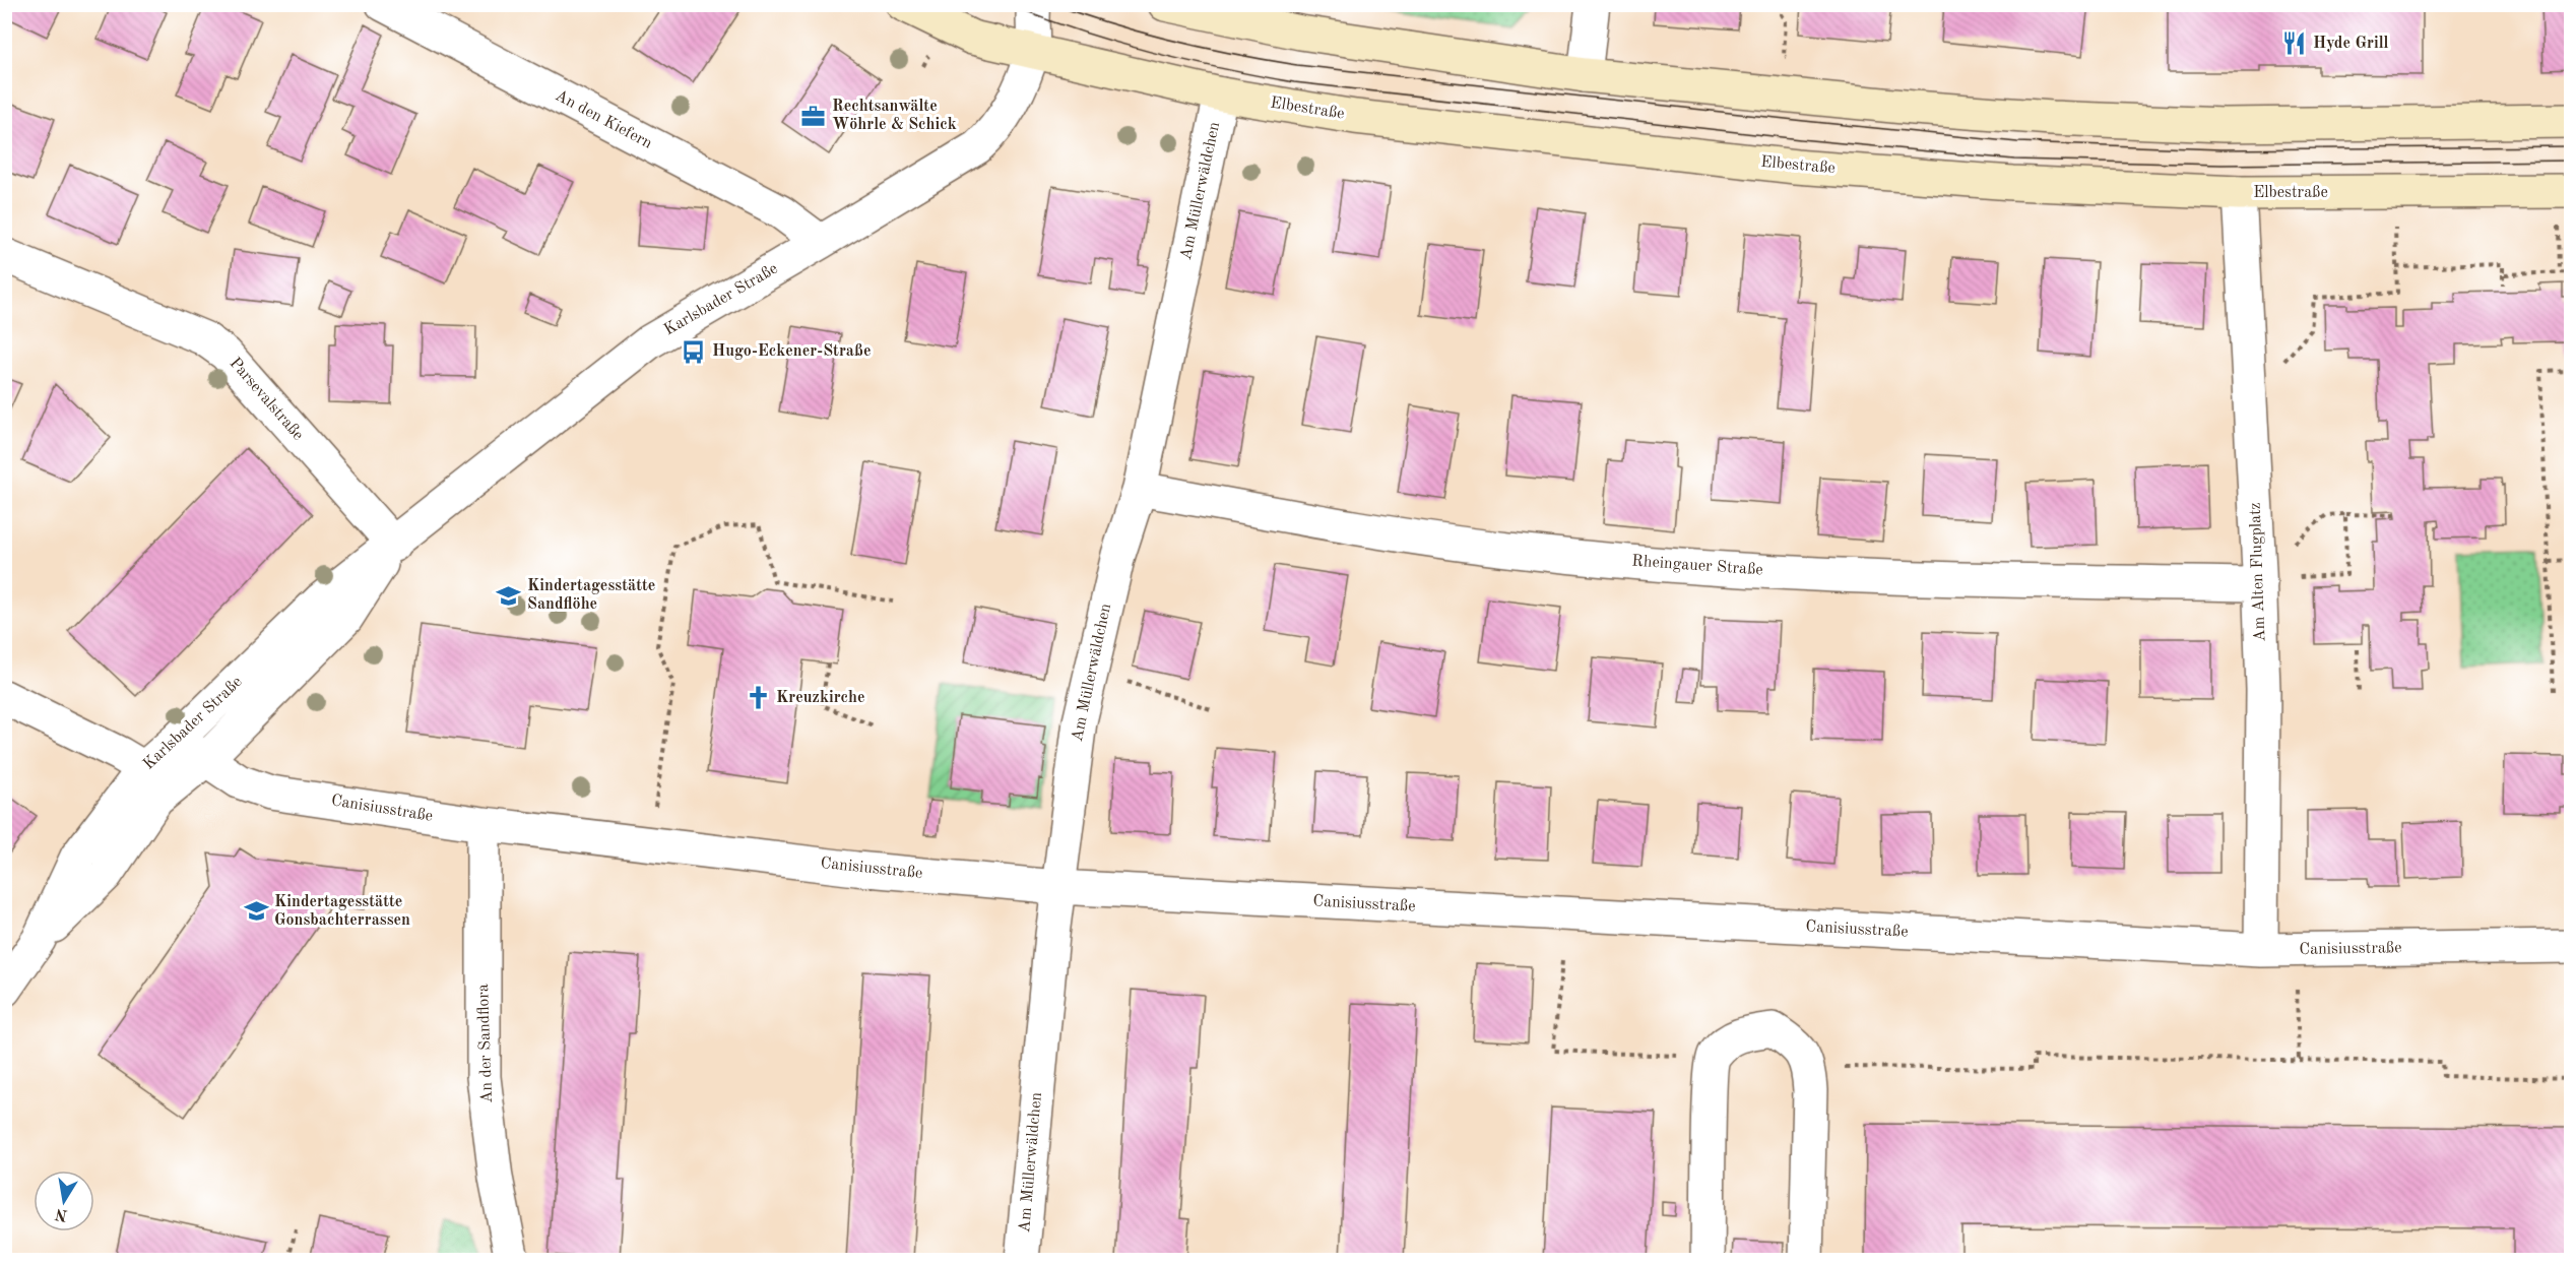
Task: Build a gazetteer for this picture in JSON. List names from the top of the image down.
{
  "streets": {
    "main road": ["Elbestraße"],
    "street": [
      "An den Kiefern",
      "Am Müllerwäldchen",
      "Karlsbader Straße",
      "Parsevalstraße",
      "Rheingauer Straße",
      "Am Alten Flugplatz",
      "Canisiusstraße",
      "An der Sandflora"
    ]
  },
  "crossings": [
    ["Elbestraße", "Am Müllerwäldchen"],
    ["Elbestraße", "Karlsbader Straße"],
    ["Elbestraße", "Am Alten Flugplatz"],
    ["An den Kiefern", "Karlsbader Straße"],
    ["Am Müllerwäldchen", "Rheingauer Straße"],
    ["Am Müllerwäldchen", "Canisiusstraße"],
    ["Karlsbader Straße", "Parsevalstraße"],
    ["Karlsbader Straße", "Canisiusstraße"],
    ["Rheingauer Straße", "Am Alten Flugplatz"],
    ["Am Alten Flugplatz", "Canisiusstraße"],
    ["Canisiusstraße", "An der Sandflora"]
  ],
  "places": {
    "restaurant": ["Hyde Grill"],
    "office": ["Rechtsanwälte Wöhrle & Schick"],
    "bus stop": ["Hugo-Eckener-Straße"],
    "school or university": ["Kindertagesstätte Sandflöhe", "Kindertagesstätte Gonsbachterrassen"],
    "church": ["Kreuzkirche"]
  },
  "north": "bottom"
}
